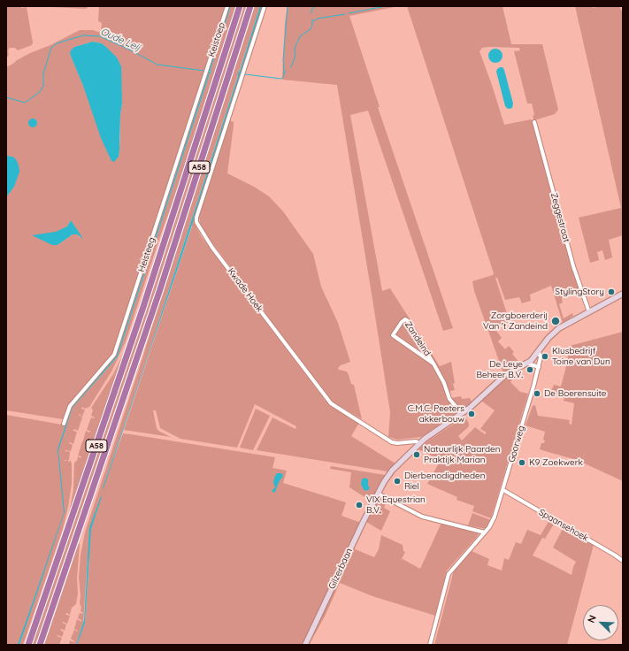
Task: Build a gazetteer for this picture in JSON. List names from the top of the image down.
{
  "streets": {
    "highway": ["A58"],
    "street": [
      "Keistoep",
      "Zeggestraat",
      "Heisteeg",
      "Kwade Hoek",
      "Zandeind",
      "Goorweg",
      "Spaansehoek",
      "Gilzerbaan"
    ]
  },
  "crossings": [
    ["Keistoep", "Heisteeg"],
    ["Goorweg", "Spaansehoek"]
  ],
  "water": ["Oude Leij"],
  "places": [
    "StylingStory",
    "Zorgboerderij Van 't Zandeind",
    "Klusbedrijf Toine van Dun",
    "De Leye Beheer B.V.",
    "De Boerensuite",
    "C.M.C. Peeters akkerbouw",
    "Natuurlijk Paarden Praktijk Marian",
    "K9 Zoekwerk",
    "Dierbenodigdheden Riel",
    "VIX Equestrian B.V."
  ],
  "north": "top left"
}
